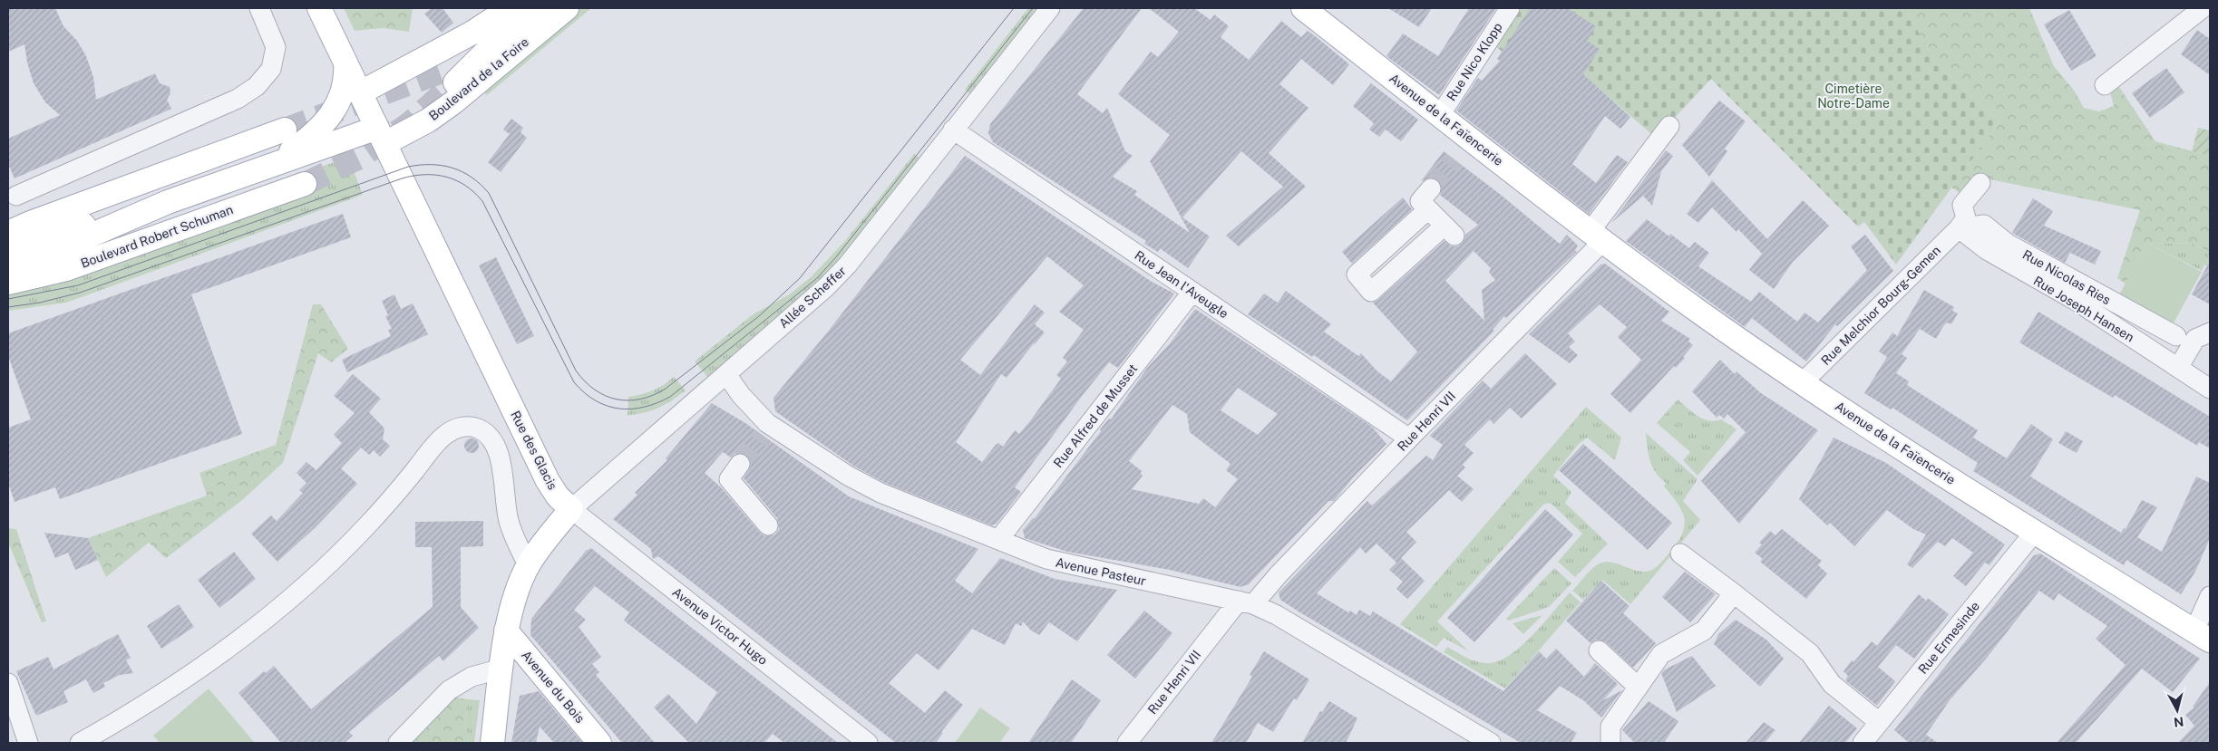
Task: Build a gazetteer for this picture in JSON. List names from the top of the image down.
{
  "streets": {
    "main road": [
      "Boulevard de la Foire",
      "Avenue de la Faïencerie",
      "Boulevard Robert Schuman",
      "Rue des Glacis",
      "Avenue du Bois"
    ],
    "street": [
      "Rue Nico Klopp",
      "Rue Nicolas Ries",
      "Rue Jean l'Aveugle",
      "Allée Scheffer",
      "Rue Melchior Bourg-Gemen",
      "Rue Joseph Hansen",
      "Rue Alfred de Musset",
      "Rue Henri VII",
      "Avenue Pasteur",
      "Avenue Victor Hugo",
      "Rue Ermesinde"
    ]
  },
  "crossings": [
    ["Rue Nico Klopp", "Avenue de la Faïencerie"],
    ["Boulevard de la Foire", "Boulevard Robert Schuman"],
    ["Boulevard de la Foire", "Rue des Glacis"],
    ["Avenue de la Faïencerie", "Rue Melchior Bourg-Gemen"],
    ["Avenue de la Faïencerie", "Rue Henri VII"],
    ["Avenue de la Faïencerie", "Rue Ermesinde"],
    ["Boulevard Robert Schuman", "Rue des Glacis"],
    ["Rue Nicolas Ries", "Rue Melchior Bourg-Gemen"],
    ["Rue Nicolas Ries", "Rue Joseph Hansen"],
    ["Rue Jean l'Aveugle", "Allée Scheffer"],
    ["Rue Jean l'Aveugle", "Rue Alfred de Musset"],
    ["Rue Jean l'Aveugle", "Rue Henri VII"],
    ["Allée Scheffer", "Rue des Glacis"],
    ["Allée Scheffer", "Avenue Pasteur"],
    ["Allée Scheffer", "Avenue Victor Hugo"],
    ["Rue Melchior Bourg-Gemen", "Rue Joseph Hansen"],
    ["Rue Alfred de Musset", "Avenue Pasteur"],
    ["Rue Henri VII", "Avenue Pasteur"],
    ["Rue des Glacis", "Avenue Victor Hugo"]
  ],
  "parks": ["Cimetière Notre-Dame"],
  "north": "bottom"
}
